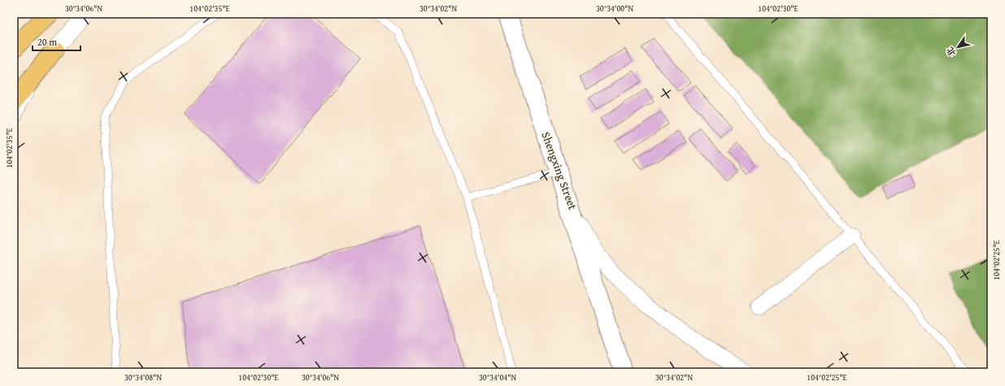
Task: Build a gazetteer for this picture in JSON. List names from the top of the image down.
{
  "streets": {
    "street": ["Shengxing Street"]
  },
  "scale_bar": "20 m",
  "north": "bottom left",
  "coordinates": [
    "30°34'06\"N",
    "104°02'35\"E",
    "30°34'02\"N",
    "30°34'00\"N",
    "104°02'30\"E",
    "104°02'25\"E",
    "30°34'08\"N",
    "30°34'04\"N"
  ]
}
